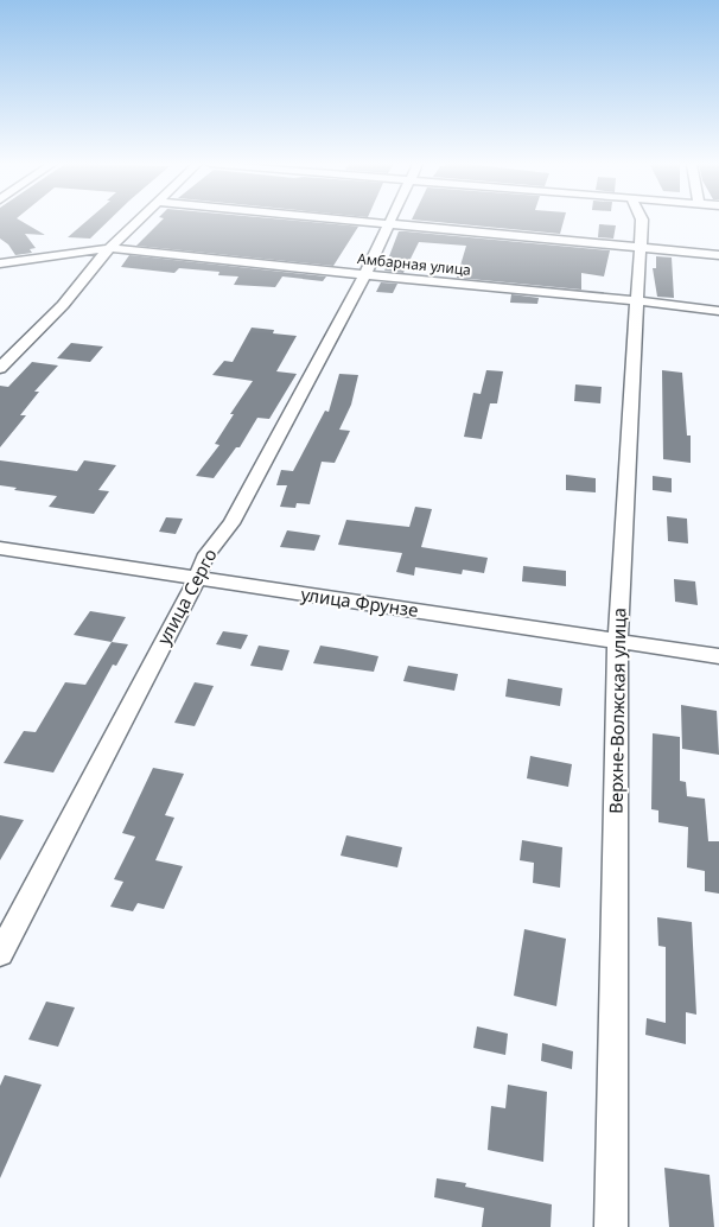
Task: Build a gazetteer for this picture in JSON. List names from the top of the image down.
{
  "streets": {
    "street": [
      "Амбарная улица",
      "улица Серго",
      "улица Фрунзе",
      "Верхне-Волжская улица"
    ]
  },
  "crossings": [
    ["Амбарная улица", "улица Серго"],
    ["Амбарная улица", "Верхне-Волжская улица"],
    ["улица Серго", "улица Фрунзе"],
    ["улица Фрунзе", "Верхне-Волжская улица"]
  ]
}
